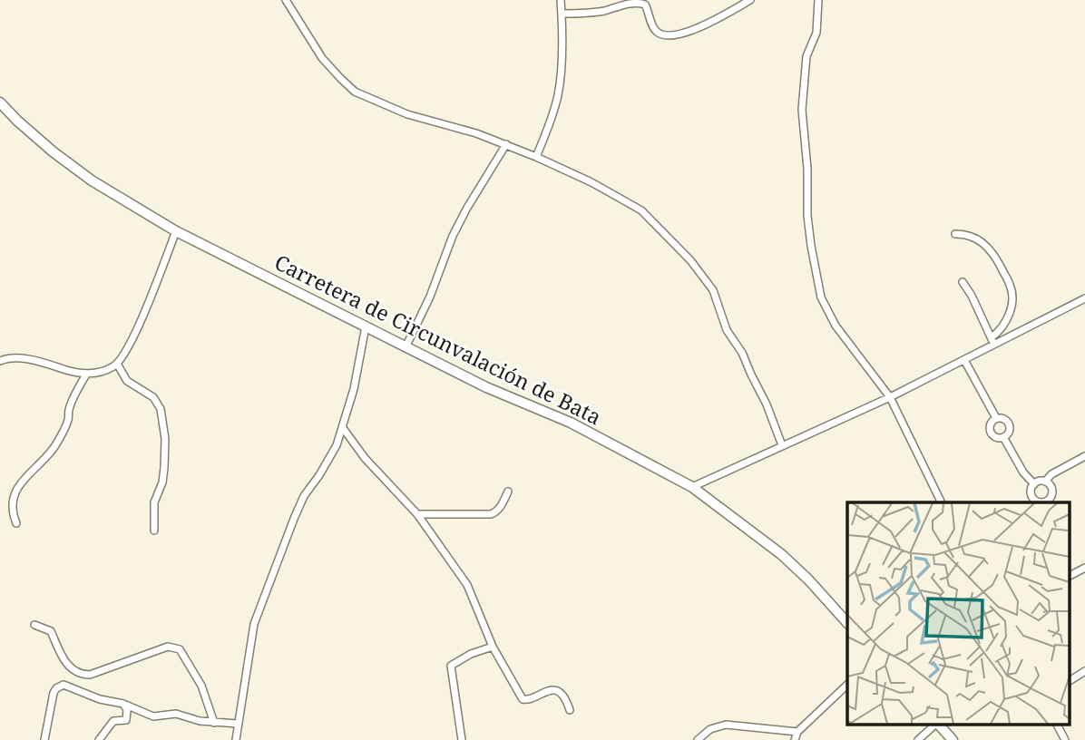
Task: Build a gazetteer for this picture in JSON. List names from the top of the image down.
{
  "streets": {
    "main road": ["Carretera de Circunvalación de Bata"]
  }
}
